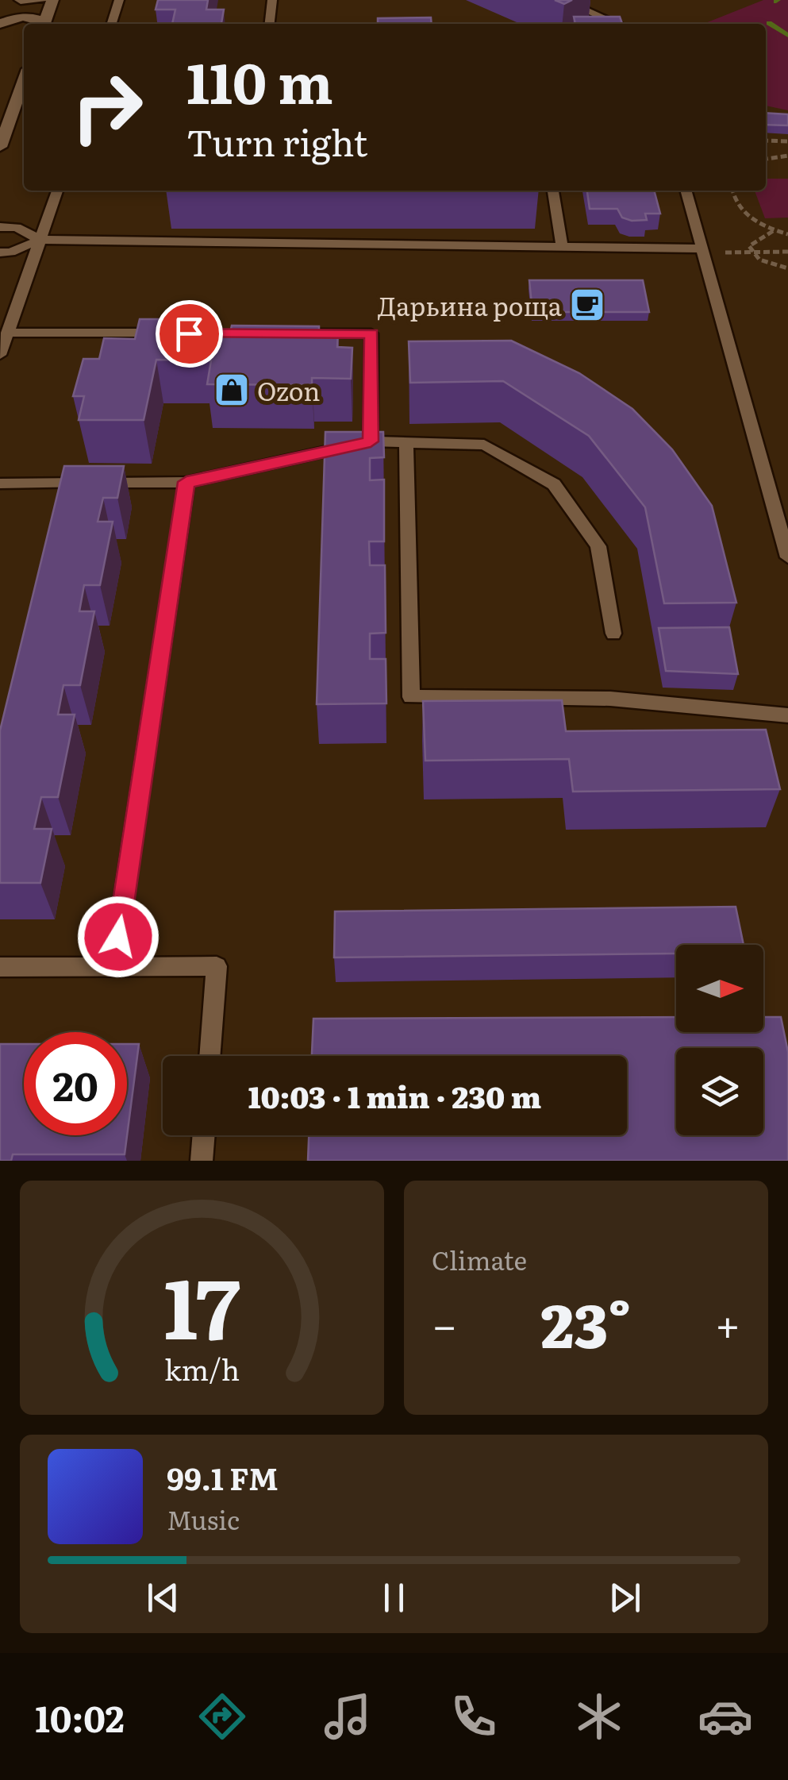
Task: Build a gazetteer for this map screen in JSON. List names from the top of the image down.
{
  "places": {
    "cafe": ["Дарьина роща"],
    "shop": ["Ozon"]
  },
  "north": "right",
  "page": {
    "turn": ["110 m", "Turn right"],
    "limit": "20",
    "trip": "10:03 · 1 min · 230 m",
    "tile": "Climate",
    "heat": ["−", "23°", "+"],
    "song": ["99.1 FM", "Music"],
    "tabs": "10:02",
    "gauge": ["17", "km/h"]
  }
}
